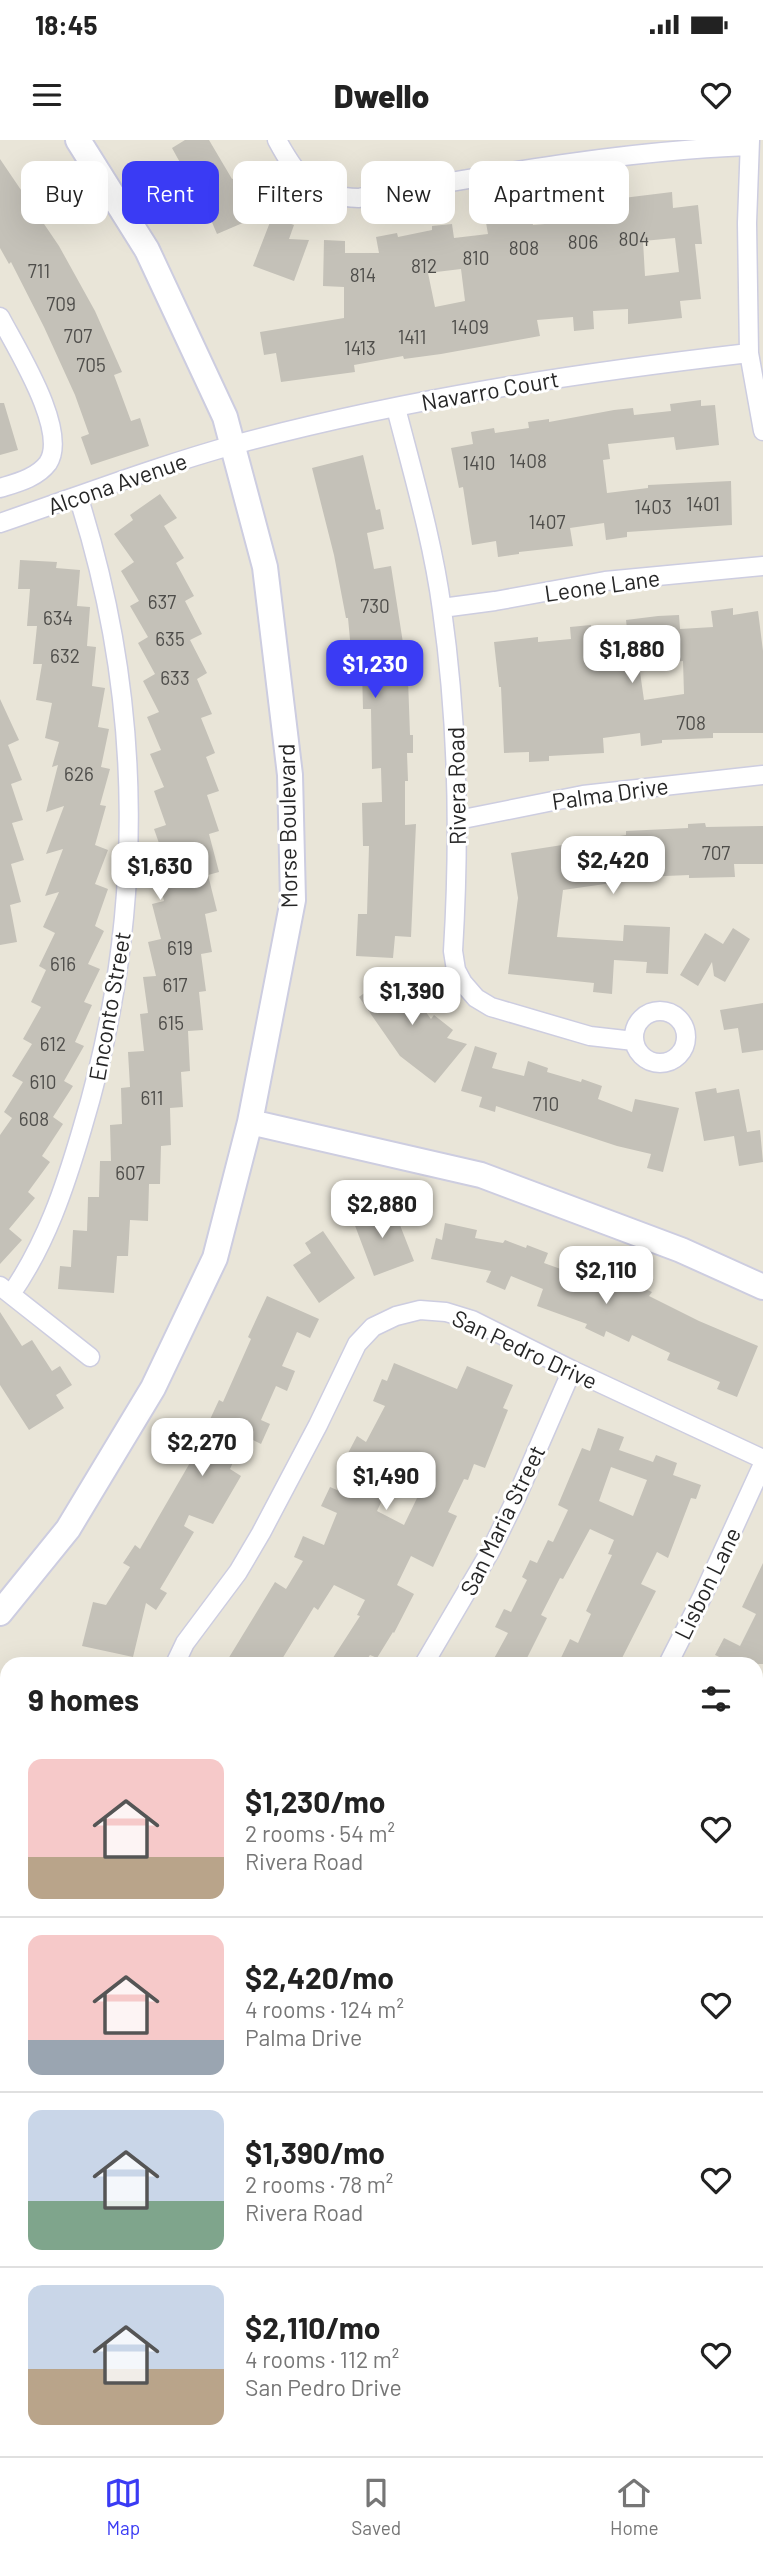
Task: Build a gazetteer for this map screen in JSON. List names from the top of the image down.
{
  "streets": {
    "street": [
      "Navarro Court",
      "Alcona Avenue",
      "Leone Lane",
      "Rivera Road",
      "Palma Drive",
      "Morse Boulevard",
      "Enconto Street",
      "San Pedro Drive",
      "San Maria Street",
      "Lisbon Lane"
    ]
  },
  "crossings": [
    ["Navarro Court", "Alcona Avenue"],
    ["Navarro Court", "Rivera Road"],
    ["Navarro Court", "Morse Boulevard"],
    ["Alcona Avenue", "Morse Boulevard"],
    ["Alcona Avenue", "Enconto Street"],
    ["Leone Lane", "Rivera Road"],
    ["Rivera Road", "Palma Drive"],
    ["San Pedro Drive", "San Maria Street"],
    ["San Pedro Drive", "Lisbon Lane"]
  ],
  "house_numbers": [
    "804",
    "806",
    "808",
    "810",
    "812",
    "711",
    "814",
    "709",
    "1409",
    "707",
    "1411",
    "1413",
    "705",
    "1408",
    "1410",
    "1401",
    "1403",
    "1407",
    "637",
    "730",
    "634",
    "635",
    "632",
    "633",
    "708",
    "626",
    "707",
    "619",
    "616",
    "617",
    "615",
    "612",
    "610",
    "611",
    "710",
    "608",
    "607"
  ],
  "page": {
    "status": "18:45",
    "header": "Dwello",
    "chip": [
      "Buy",
      "Rent",
      "Filters",
      "New",
      "Apartment"
    ],
    "price": [
      "$1,880",
      "$1,230",
      "$2,420",
      "$1,630",
      "$1,390",
      "$2,880",
      "$2,110",
      "$2,270",
      "$1,490"
    ],
    "heading": "9 homes",
    "list": [
      {
        "name": "$1,230/mo",
        "note": "2 rooms · 54 m² · Rivera Road"
      },
      {
        "name": "$2,420/mo",
        "note": "4 rooms · 124 m² · Palma Drive"
      },
      {
        "name": "$1,390/mo",
        "note": "2 rooms · 78 m² · Rivera Road"
      },
      {
        "name": "$2,110/mo",
        "note": "4 rooms · 112 m² · San Pedro Drive"
      }
    ],
    "tabs": ["Map", "Saved", "Home"]
  }
}
